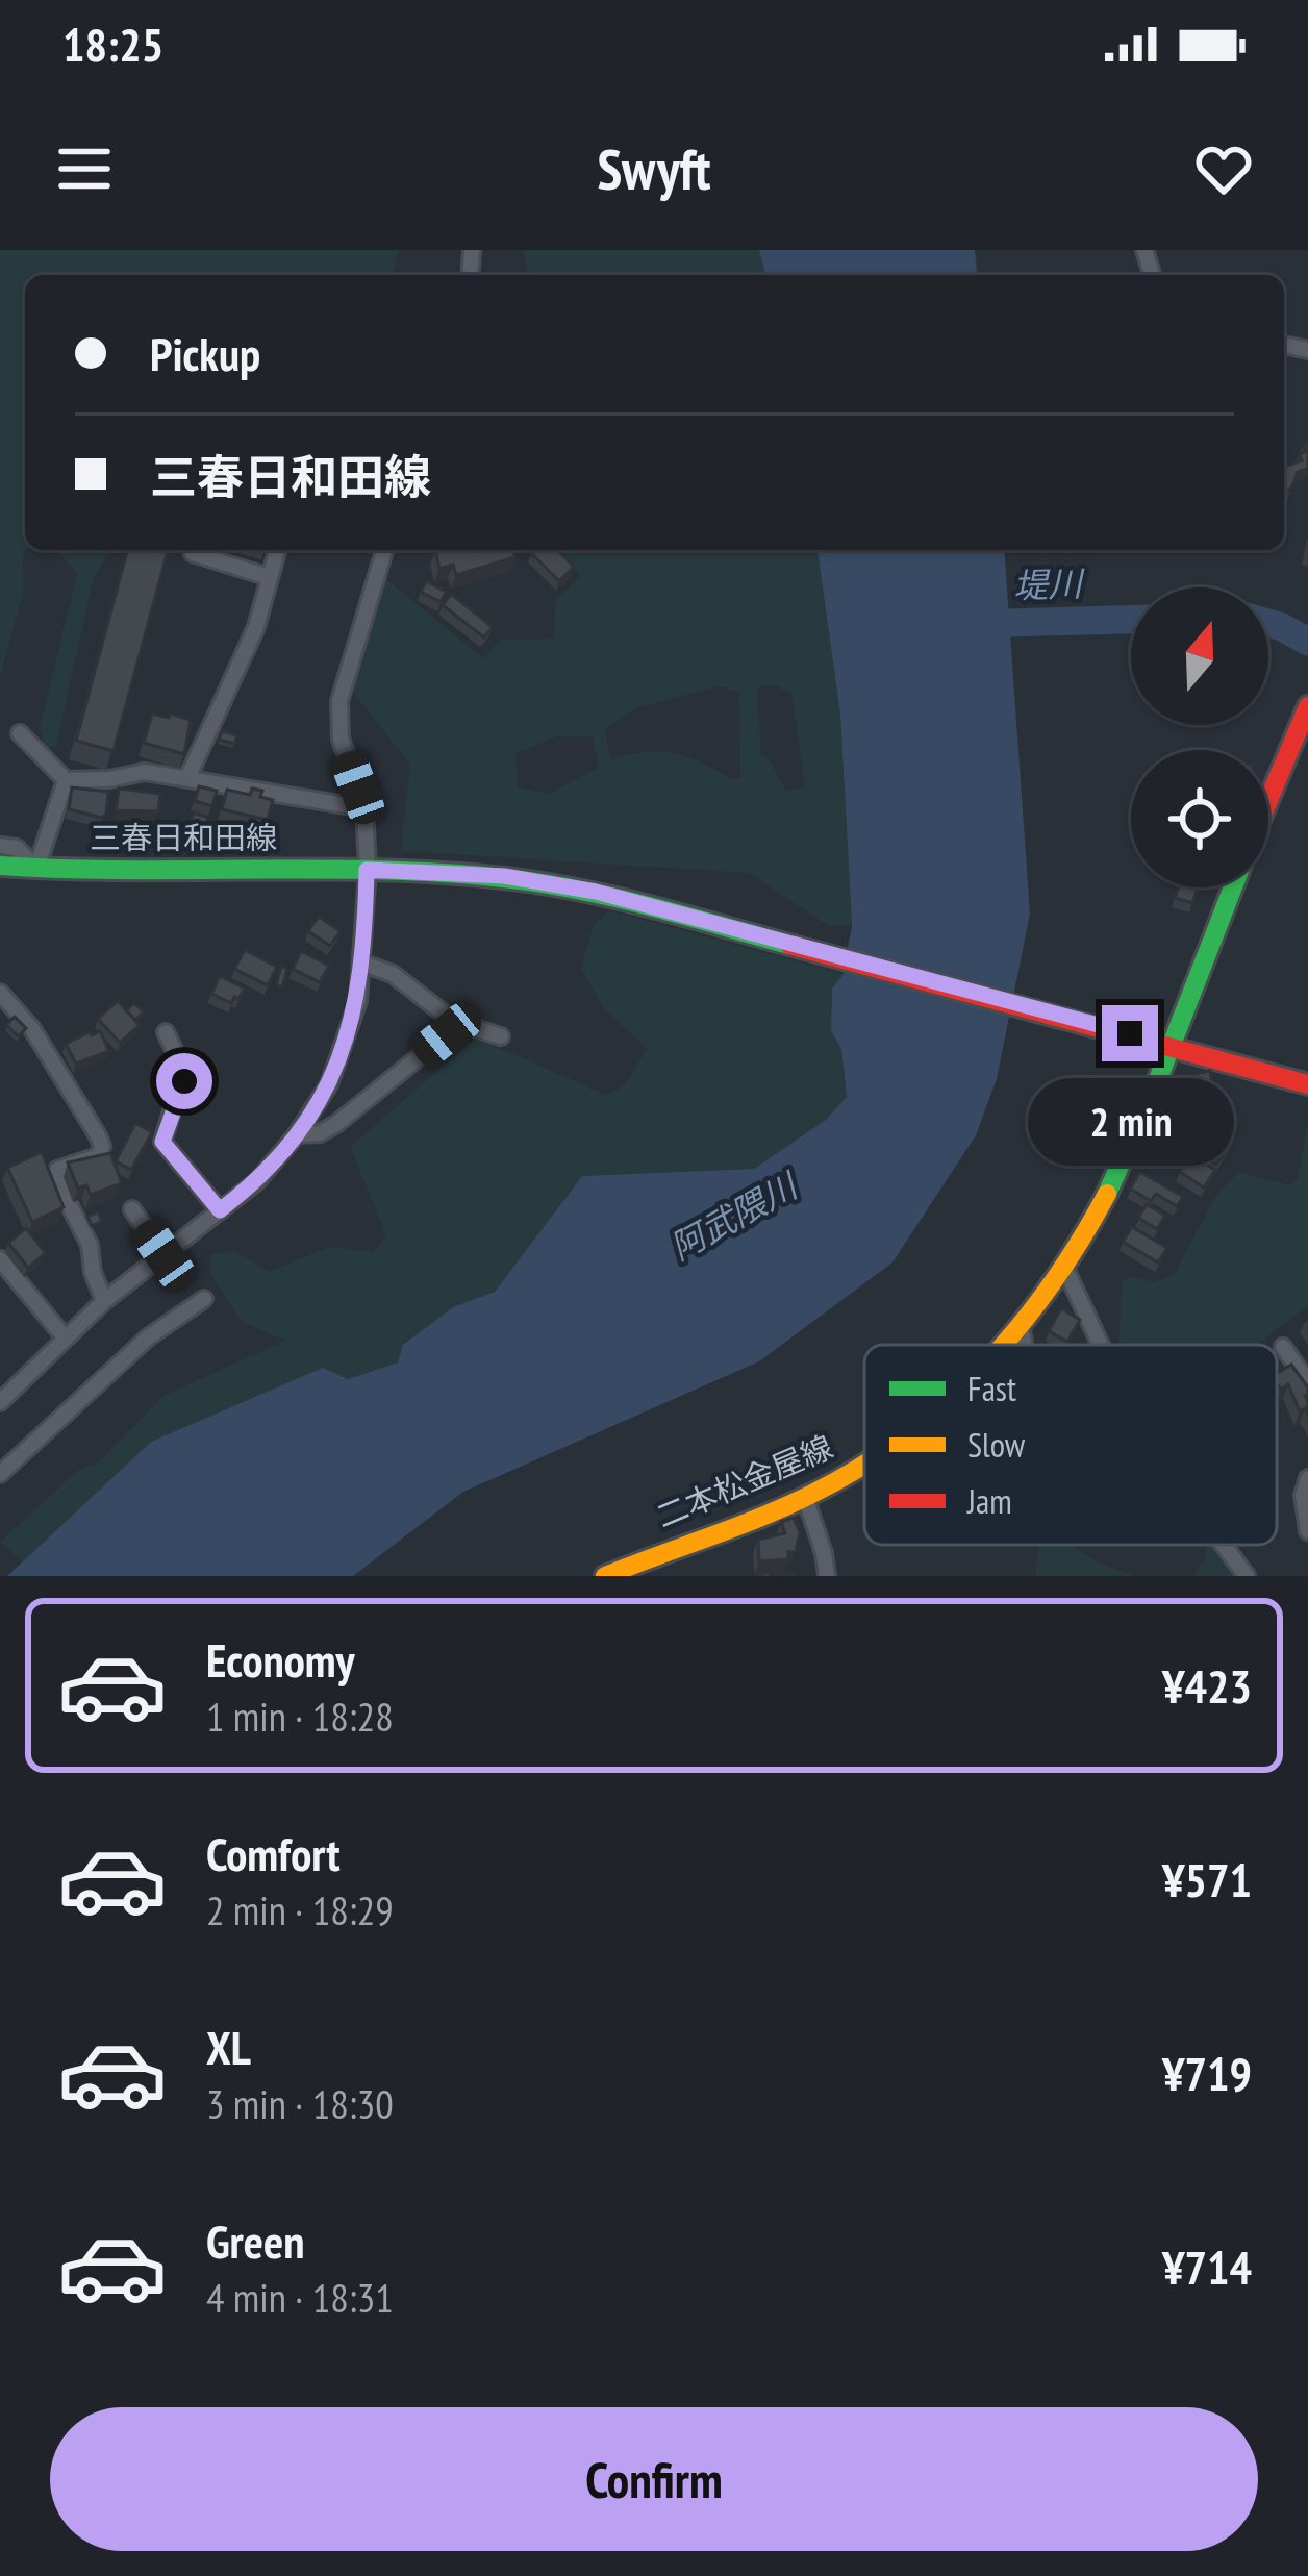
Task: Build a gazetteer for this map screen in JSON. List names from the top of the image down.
{
  "streets": {
    "main road": ["三春日和田線", "二本松金屋線"]
  },
  "crossings": [
    ["三春日和田線", "二本松金屋線"]
  ],
  "water": ["堤川", "阿武隈川"],
  "legend": ["Fast", "Slow", "Jam"],
  "north": "top",
  "page": {
    "status": "18:25",
    "header": "Swyft",
    "banner": ["Pickup", "三春日和田線"],
    "bubble": "2 min",
    "list": [
      {
        "name": "Economy",
        "note": "1 min · 18:28",
        "value": "¥423"
      },
      {
        "name": "Comfort",
        "note": "2 min · 18:29",
        "value": "¥571"
      },
      {
        "name": "XL",
        "note": "3 min · 18:30",
        "value": "¥719"
      },
      {
        "name": "Green",
        "note": "4 min · 18:31",
        "value": "¥714"
      }
    ],
    "buttons": "Confirm"
  }
}
